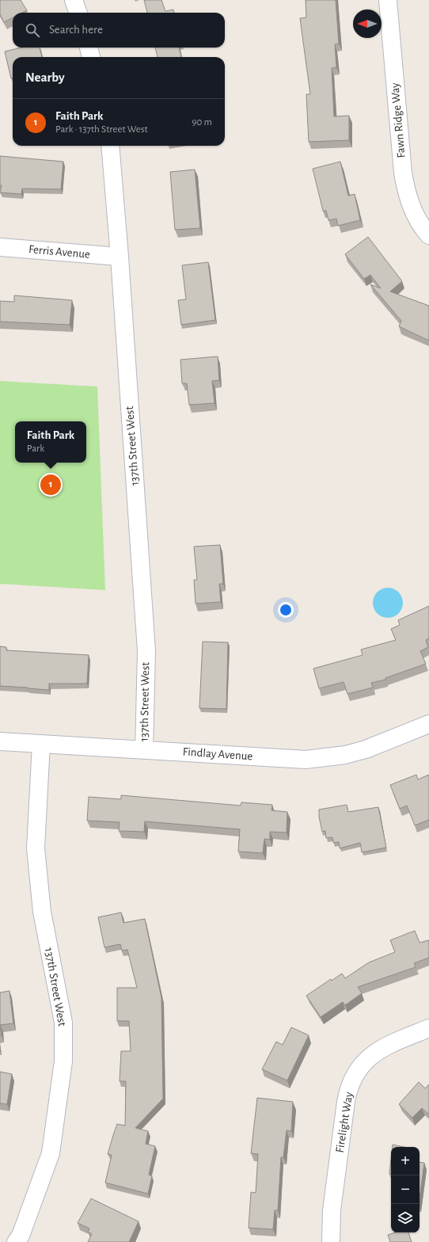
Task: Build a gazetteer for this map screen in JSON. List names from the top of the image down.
{
  "streets": {
    "street": [
      "Fawn Ridge Way",
      "Ferris Avenue",
      "137th Street West",
      "Findlay Avenue",
      "Firelight Way"
    ]
  },
  "crossings": [
    ["Ferris Avenue", "137th Street West"],
    ["137th Street West", "Findlay Avenue"]
  ],
  "north": "left",
  "page": {
    "search": "Search here",
    "heading": "Nearby",
    "list": [
      {
        "mark": "1",
        "name": "Faith Park",
        "note": "Park · 137th Street West",
        "value": "90 m"
      }
    ],
    "popup": ["Faith Park", "Park"],
    "pins": "1",
    "map_buttons": ["+", "−"]
  }
}
